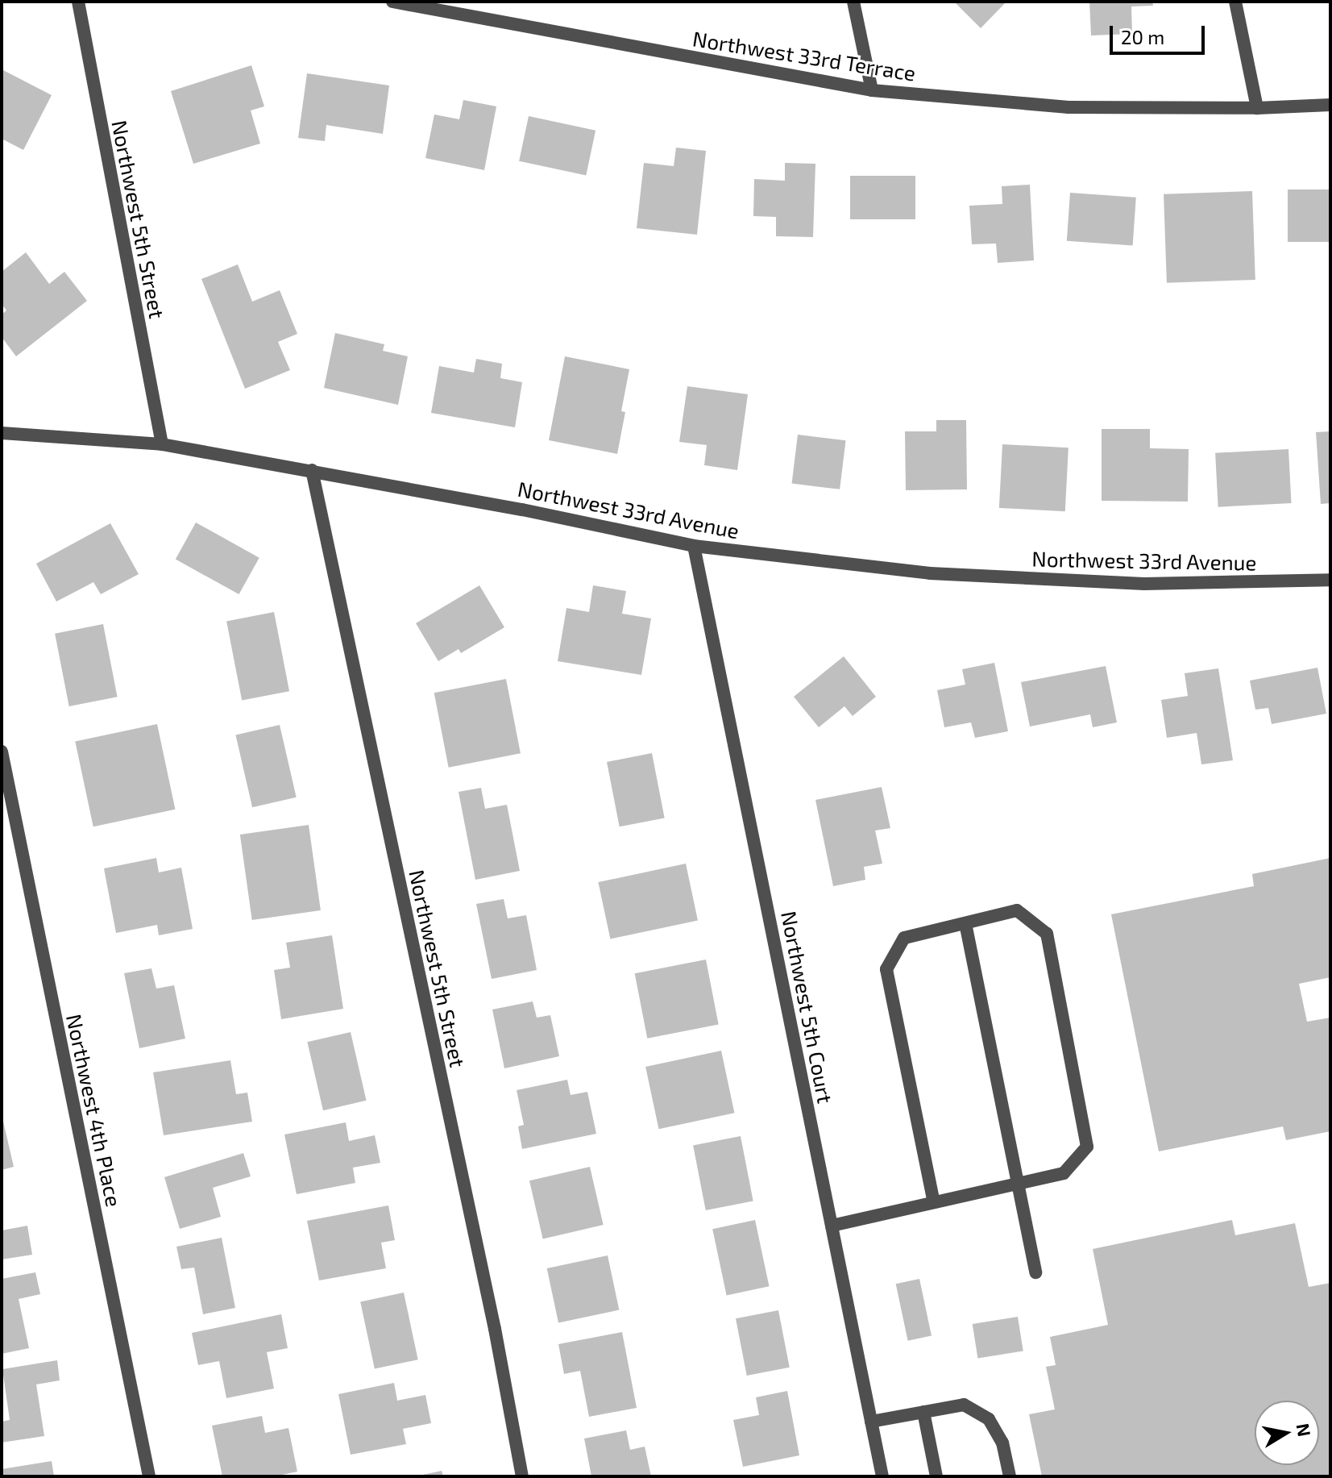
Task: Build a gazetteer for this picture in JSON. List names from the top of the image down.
{
  "streets": {
    "street": [
      "Northwest 33rd Terrace",
      "Northwest 5th Street",
      "Northwest 33rd Avenue",
      "Northwest 5th Court",
      "Northwest 4th Place"
    ]
  },
  "crossings": [
    ["Northwest 5th Street", "Northwest 33rd Avenue"],
    ["Northwest 33rd Avenue", "Northwest 5th Court"]
  ],
  "scale_bar": "20 m",
  "north": "right"
}
